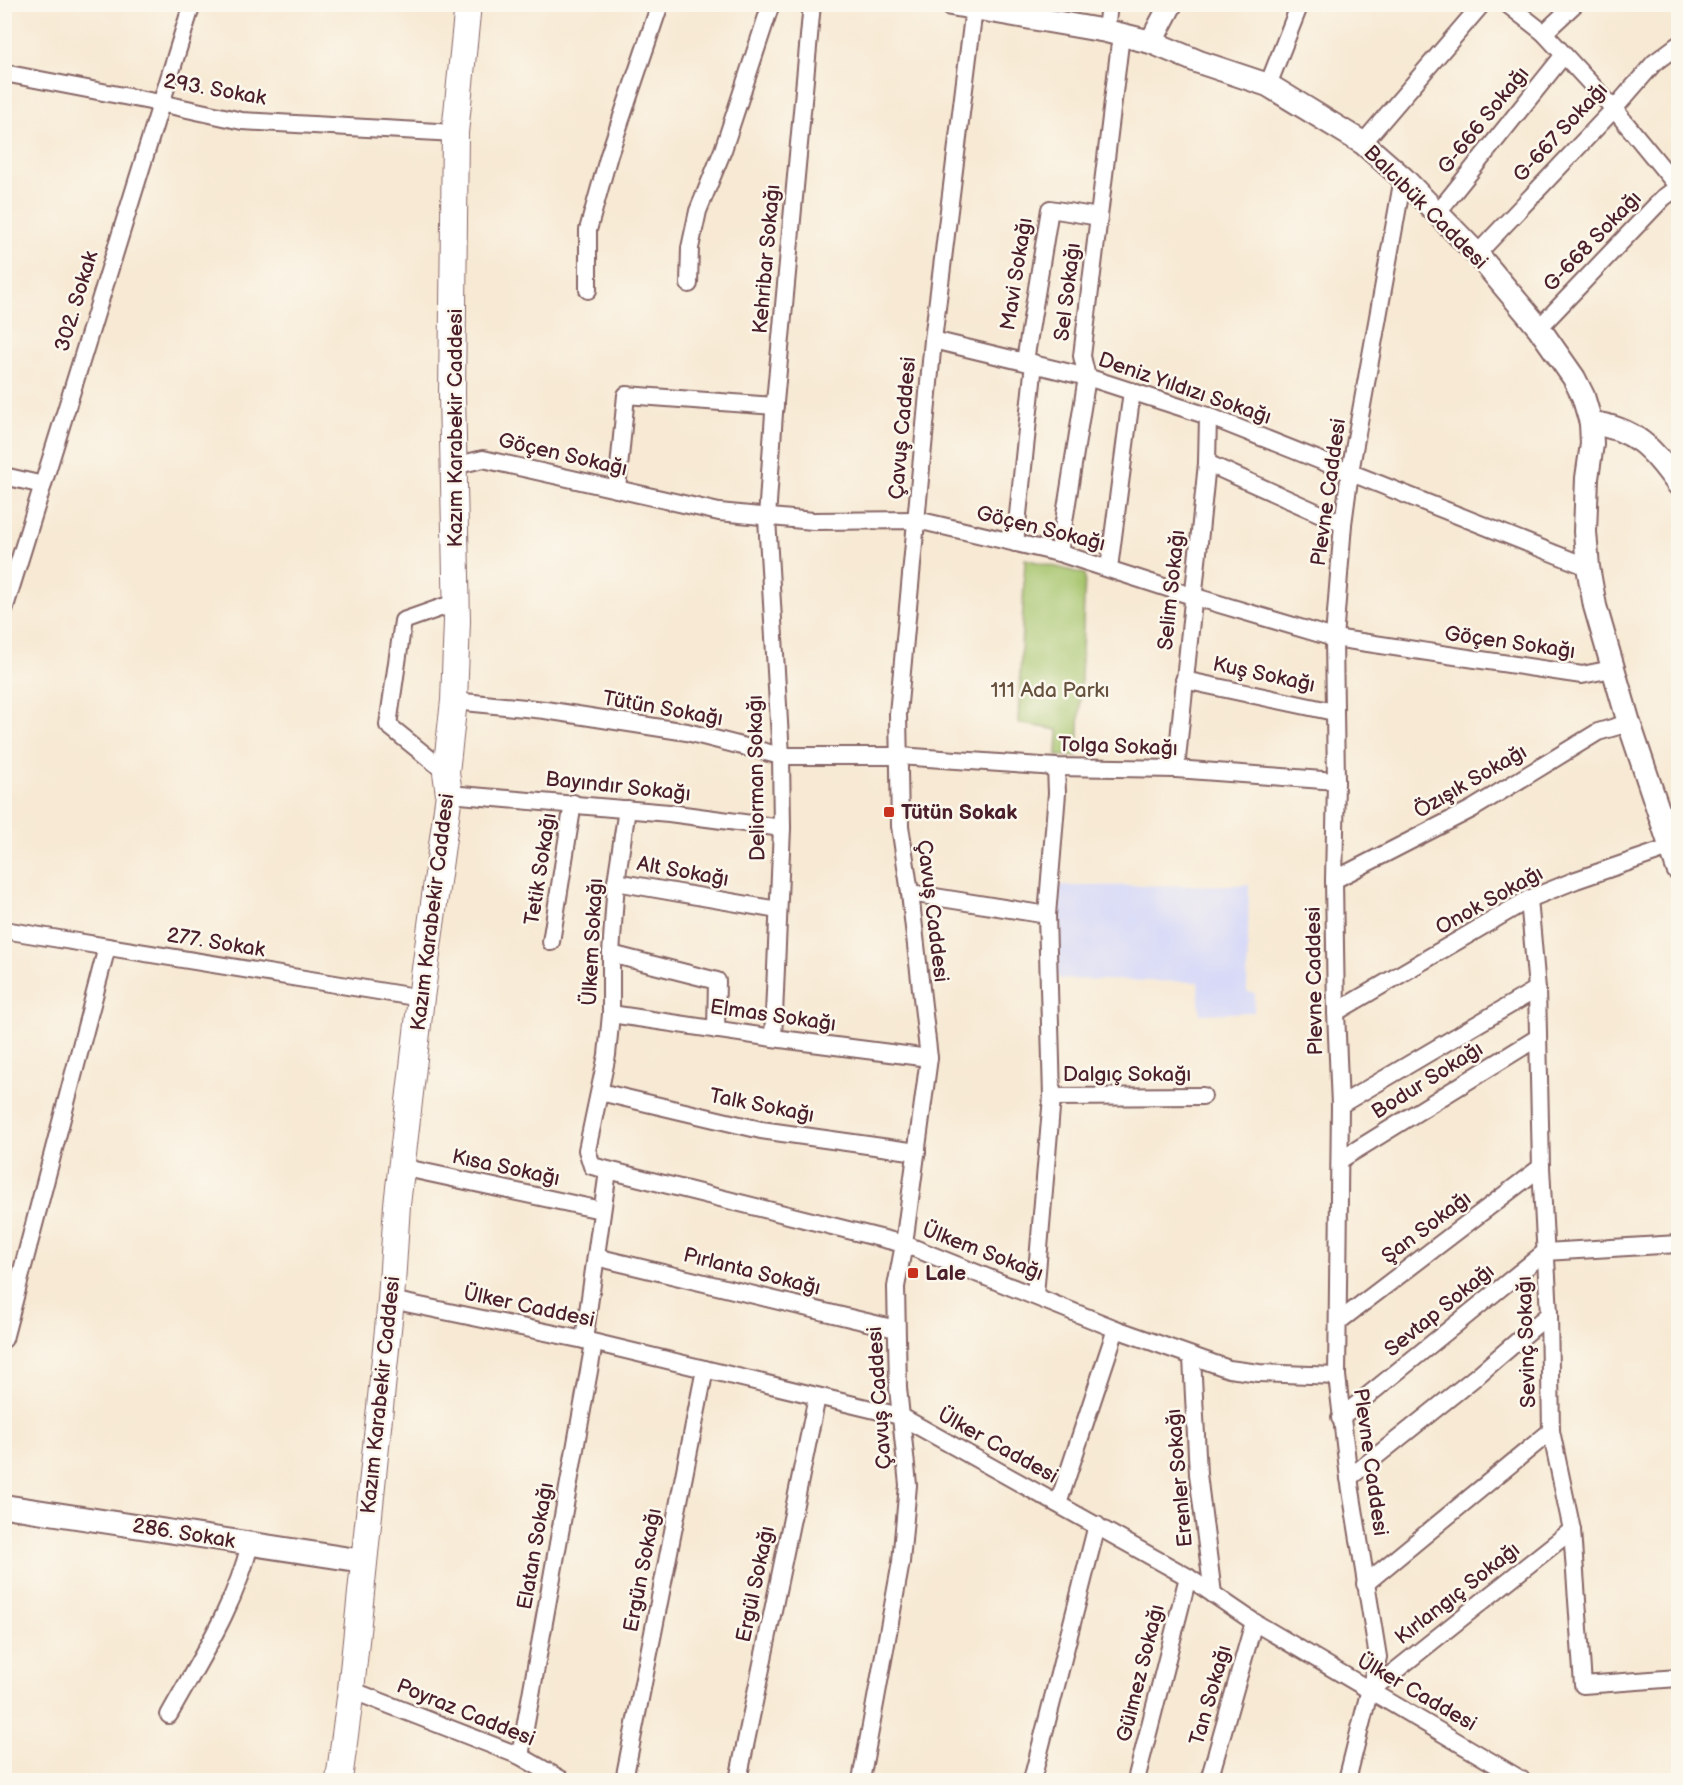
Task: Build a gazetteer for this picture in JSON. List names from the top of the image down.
{
  "streets": {
    "main road": ["Balcıbük Caddesi", "Kazım Karabekir Caddesi", "286. Sokak"],
    "street": [
      "293. Sokak",
      "G-666 Sokağı",
      "G-667 Sokağı",
      "G-668 Sokağı",
      "Kehribar Sokağı",
      "Mavi Sokağı",
      "Sel Sokağı",
      "302. Sokak",
      "Deniz Yıldızı Sokağı",
      "Çavuş Caddesi",
      "Göçen Sokağı",
      "Plevne Caddesi",
      "Selim Sokağı",
      "Kuş Sokağı",
      "Tütün Sokağı",
      "Tolga Sokağı",
      "Deliorman Sokağı",
      "Özışık Sokağı",
      "Bayındır Sokağı",
      "Tetik Sokağı",
      "Alt Sokağı",
      "Onok Sokağı",
      "277. Sokak",
      "Ülkem Sokağı",
      "Elmas Sokağı",
      "Dalgıç Sokağı",
      "Bodur Sokağı",
      "Talk Sokağı",
      "Kısa Sokağı",
      "Şan Sokağı",
      "Pırlanta Sokağı",
      "Ülker Caddesi",
      "Sevtap Sokağı",
      "Sevinç Sokağı",
      "Erenler Sokağı",
      "Elatan Sokağı",
      "Ergün Sokağı",
      "Ergül Sokağı",
      "Kırlangıç Sokağı",
      "Gülmez Sokağı",
      "Tan Sokağı",
      "Poyraz Caddesi"
    ]
  },
  "crossings": [
    ["293. Sokak", "302. Sokak"],
    ["293. Sokak", "Kazım Karabekir Caddesi"],
    ["G-666 Sokağı", "Balcıbük Caddesi"],
    ["G-667 Sokağı", "Balcıbük Caddesi"],
    ["Balcıbük Caddesi", "G-668 Sokağı"],
    ["Balcıbük Caddesi", "Sel Sokağı"],
    ["Balcıbük Caddesi", "Deniz Yıldızı Sokağı"],
    ["Balcıbük Caddesi", "Çavuş Caddesi"],
    ["Balcıbük Caddesi", "Göçen Sokağı"],
    ["Balcıbük Caddesi", "Plevne Caddesi"],
    ["Balcıbük Caddesi", "Özışık Sokağı"],
    ["Balcıbük Caddesi", "Onok Sokağı"],
    ["Kehribar Sokağı", "Göçen Sokağı"],
    ["Kehribar Sokağı", "Deliorman Sokağı"],
    ["Mavi Sokağı", "Sel Sokağı"],
    ["Mavi Sokağı", "Deniz Yıldızı Sokağı"],
    ["Sel Sokağı", "Deniz Yıldızı Sokağı"],
    ["Sel Sokağı", "Göçen Sokağı"],
    ["Deniz Yıldızı Sokağı", "Çavuş Caddesi"],
    ["Deniz Yıldızı Sokağı", "Plevne Caddesi"],
    ["Deniz Yıldızı Sokağı", "Selim Sokağı"],
    ["Kazım Karabekir Caddesi", "Göçen Sokağı"],
    ["Kazım Karabekir Caddesi", "Tütün Sokağı"],
    ["Kazım Karabekir Caddesi", "Bayındır Sokağı"],
    ["Kazım Karabekir Caddesi", "277. Sokak"],
    ["Kazım Karabekir Caddesi", "Kısa Sokağı"],
    ["Kazım Karabekir Caddesi", "Ülker Caddesi"],
    ["Kazım Karabekir Caddesi", "286. Sokak"],
    ["Kazım Karabekir Caddesi", "Poyraz Caddesi"],
    ["Çavuş Caddesi", "Göçen Sokağı"],
    ["Çavuş Caddesi", "Tütün Sokağı"],
    ["Çavuş Caddesi", "Tolga Sokağı"],
    ["Çavuş Caddesi", "Ülkem Sokağı"],
    ["Çavuş Caddesi", "Elmas Sokağı"],
    ["Çavuş Caddesi", "Talk Sokağı"],
    ["Çavuş Caddesi", "Pırlanta Sokağı"],
    ["Çavuş Caddesi", "Ülker Caddesi"],
    ["Göçen Sokağı", "Plevne Caddesi"],
    ["Göçen Sokağı", "Selim Sokağı"],
    ["Göçen Sokağı", "Deliorman Sokağı"],
    ["Plevne Caddesi", "Kuş Sokağı"],
    ["Plevne Caddesi", "Tolga Sokağı"],
    ["Plevne Caddesi", "Özışık Sokağı"],
    ["Plevne Caddesi", "Onok Sokağı"],
    ["Plevne Caddesi", "Ülkem Sokağı"],
    ["Plevne Caddesi", "Bodur Sokağı"],
    ["Plevne Caddesi", "Şan Sokağı"],
    ["Plevne Caddesi", "Ülker Caddesi"],
    ["Plevne Caddesi", "Sevtap Sokağı"],
    ["Plevne Caddesi", "Kırlangıç Sokağı"],
    ["Selim Sokağı", "Kuş Sokağı"],
    ["Selim Sokağı", "Tolga Sokağı"],
    ["Tütün Sokağı", "Tolga Sokağı"],
    ["Tütün Sokağı", "Deliorman Sokağı"],
    ["Deliorman Sokağı", "Bayındır Sokağı"],
    ["Deliorman Sokağı", "Alt Sokağı"],
    ["Deliorman Sokağı", "Elmas Sokağı"],
    ["Bayındır Sokağı", "Tetik Sokağı"],
    ["Bayındır Sokağı", "Ülkem Sokağı"],
    ["Alt Sokağı", "Ülkem Sokağı"],
    ["Onok Sokağı", "Sevinç Sokağı"],
    ["Ülkem Sokağı", "Elmas Sokağı"],
    ["Ülkem Sokağı", "Talk Sokağı"],
    ["Ülkem Sokağı", "Erenler Sokağı"],
    ["Bodur Sokağı", "Sevinç Sokağı"],
    ["Şan Sokağı", "Sevinç Sokağı"],
    ["Ülker Caddesi", "Erenler Sokağı"],
    ["Ülker Caddesi", "Elatan Sokağı"],
    ["Ülker Caddesi", "Ergün Sokağı"],
    ["Ülker Caddesi", "Ergül Sokağı"],
    ["Ülker Caddesi", "Kırlangıç Sokağı"],
    ["Ülker Caddesi", "Gülmez Sokağı"],
    ["Ülker Caddesi", "Tan Sokağı"],
    ["Sevtap Sokağı", "Sevinç Sokağı"],
    ["Sevinç Sokağı", "Kırlangıç Sokağı"],
    ["Elatan Sokağı", "Poyraz Caddesi"]
  ],
  "parks": ["111 Ada Parkı"],
  "places": {
    "transit": ["Tütün Sokak", "Lale"]
  }
}
